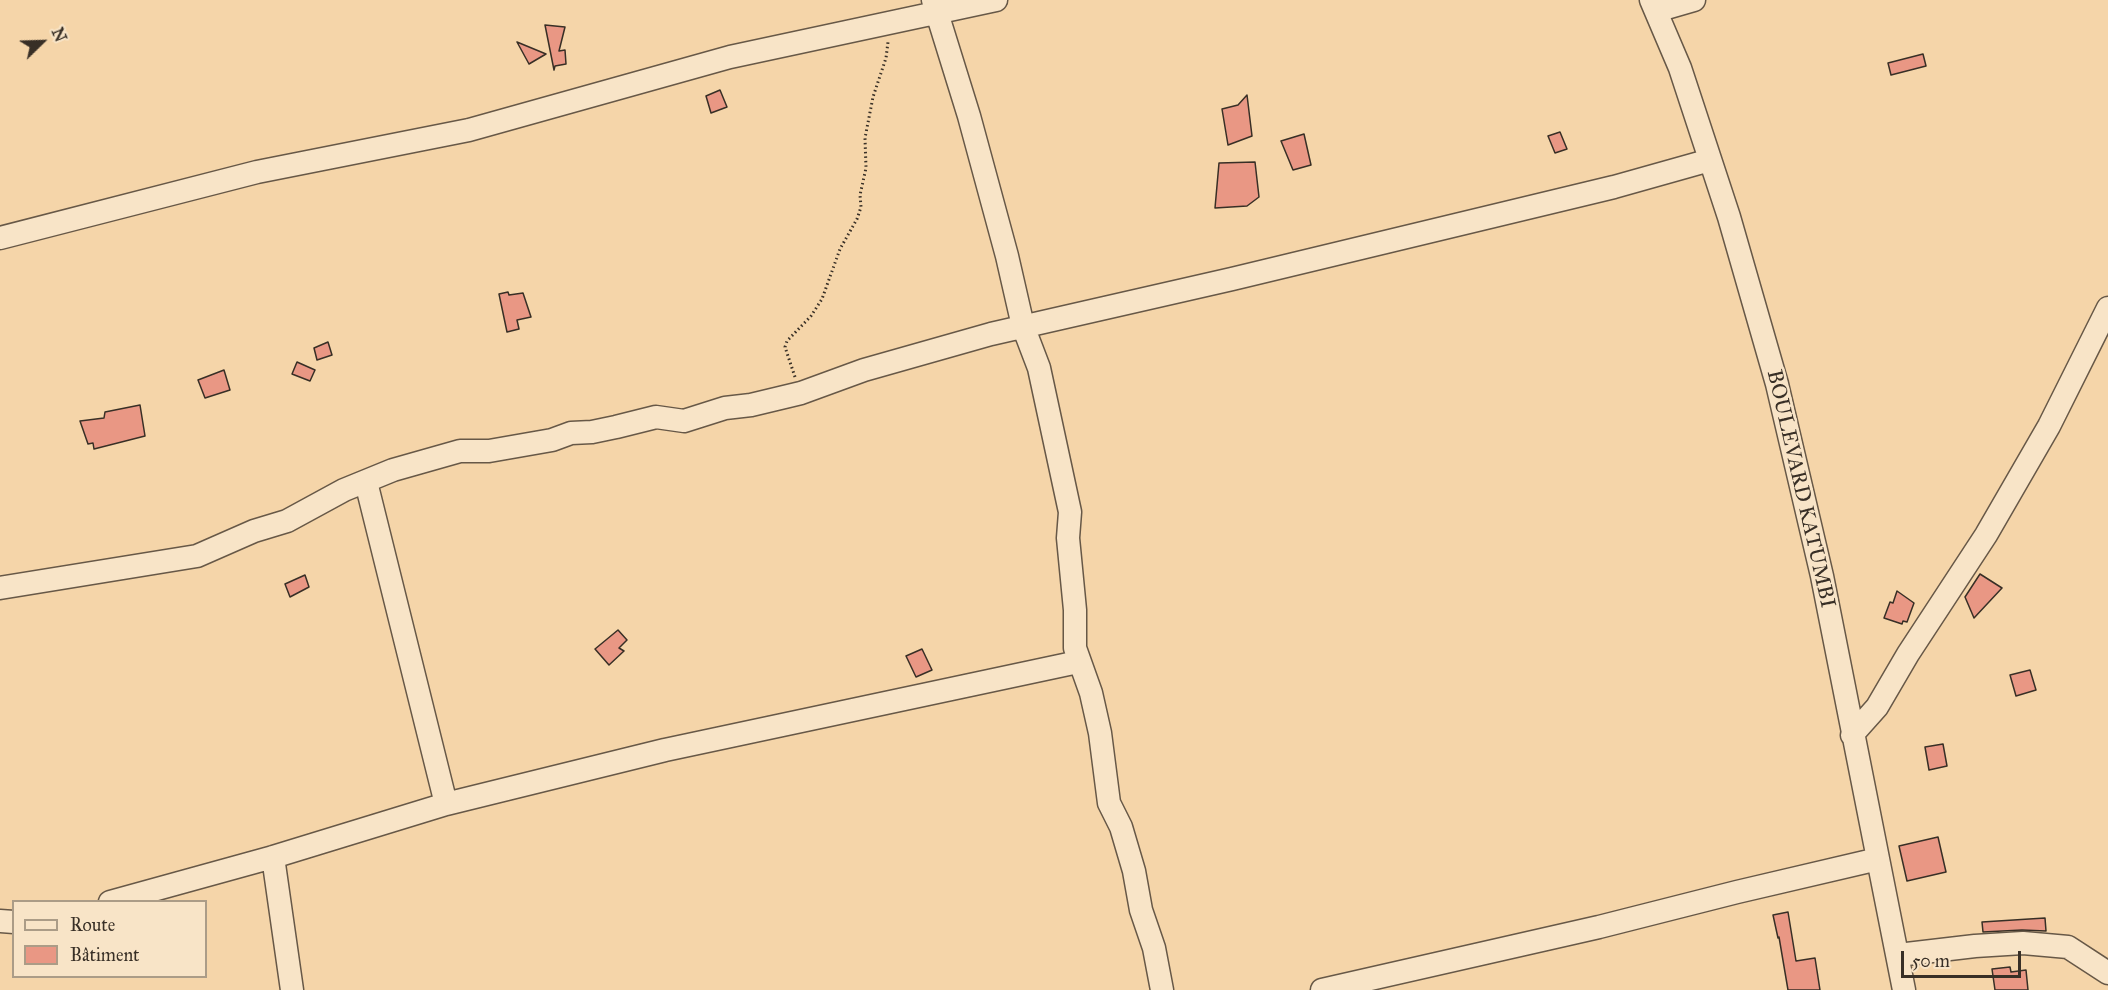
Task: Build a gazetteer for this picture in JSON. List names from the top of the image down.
{
  "streets": {
    "street": ["BOULEVARD KATUMBI"]
  },
  "legend": ["Route", "Bâtiment"],
  "scale_bar": "50 m",
  "north": "top right"
}
